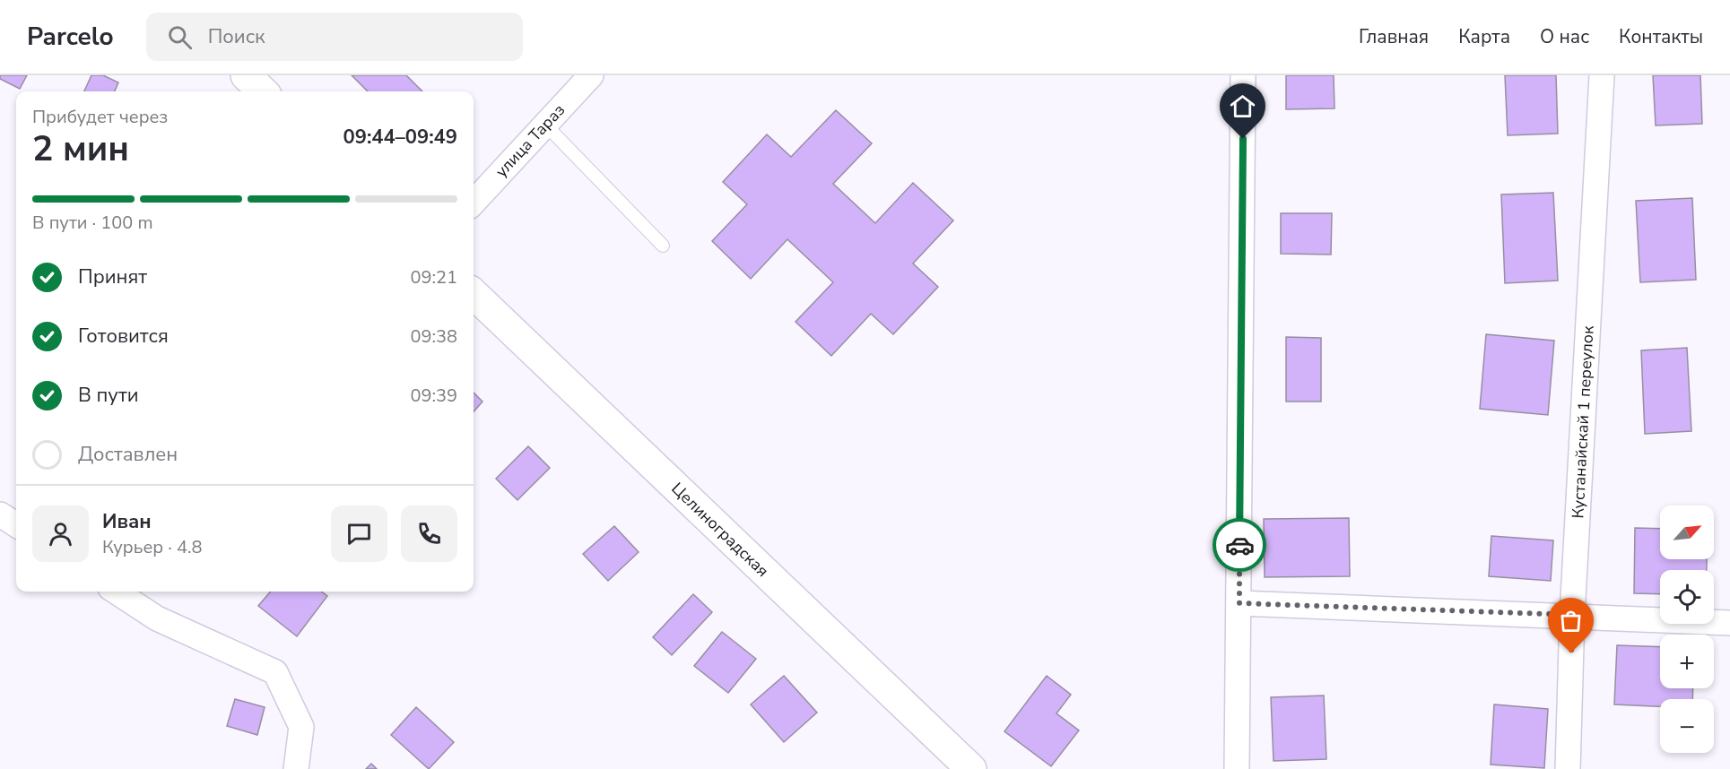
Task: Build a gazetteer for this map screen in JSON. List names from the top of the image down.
{
  "streets": {
    "street": ["улица Тараз", "Кустанайскай 1 переулок", "Целиноградская"]
  },
  "north": "top right",
  "page": {
    "header": "Parcelo",
    "search": "Поиск",
    "nav": [
      "Главная",
      "Карта",
      "О нас",
      "Контакты"
    ],
    "heading": ["2 мин", "Прибудет через", "09:44–09:49"],
    "panel": ["Иван", "Курьер · 4.8"],
    "bar": "В пути · 100 m",
    "list": [
      ["Принят", "09:21"],
      ["Готовится", "09:38"],
      ["В пути", "09:39"],
      "Доставлен"
    ],
    "map_buttons": ["+", "−"]
  }
}
